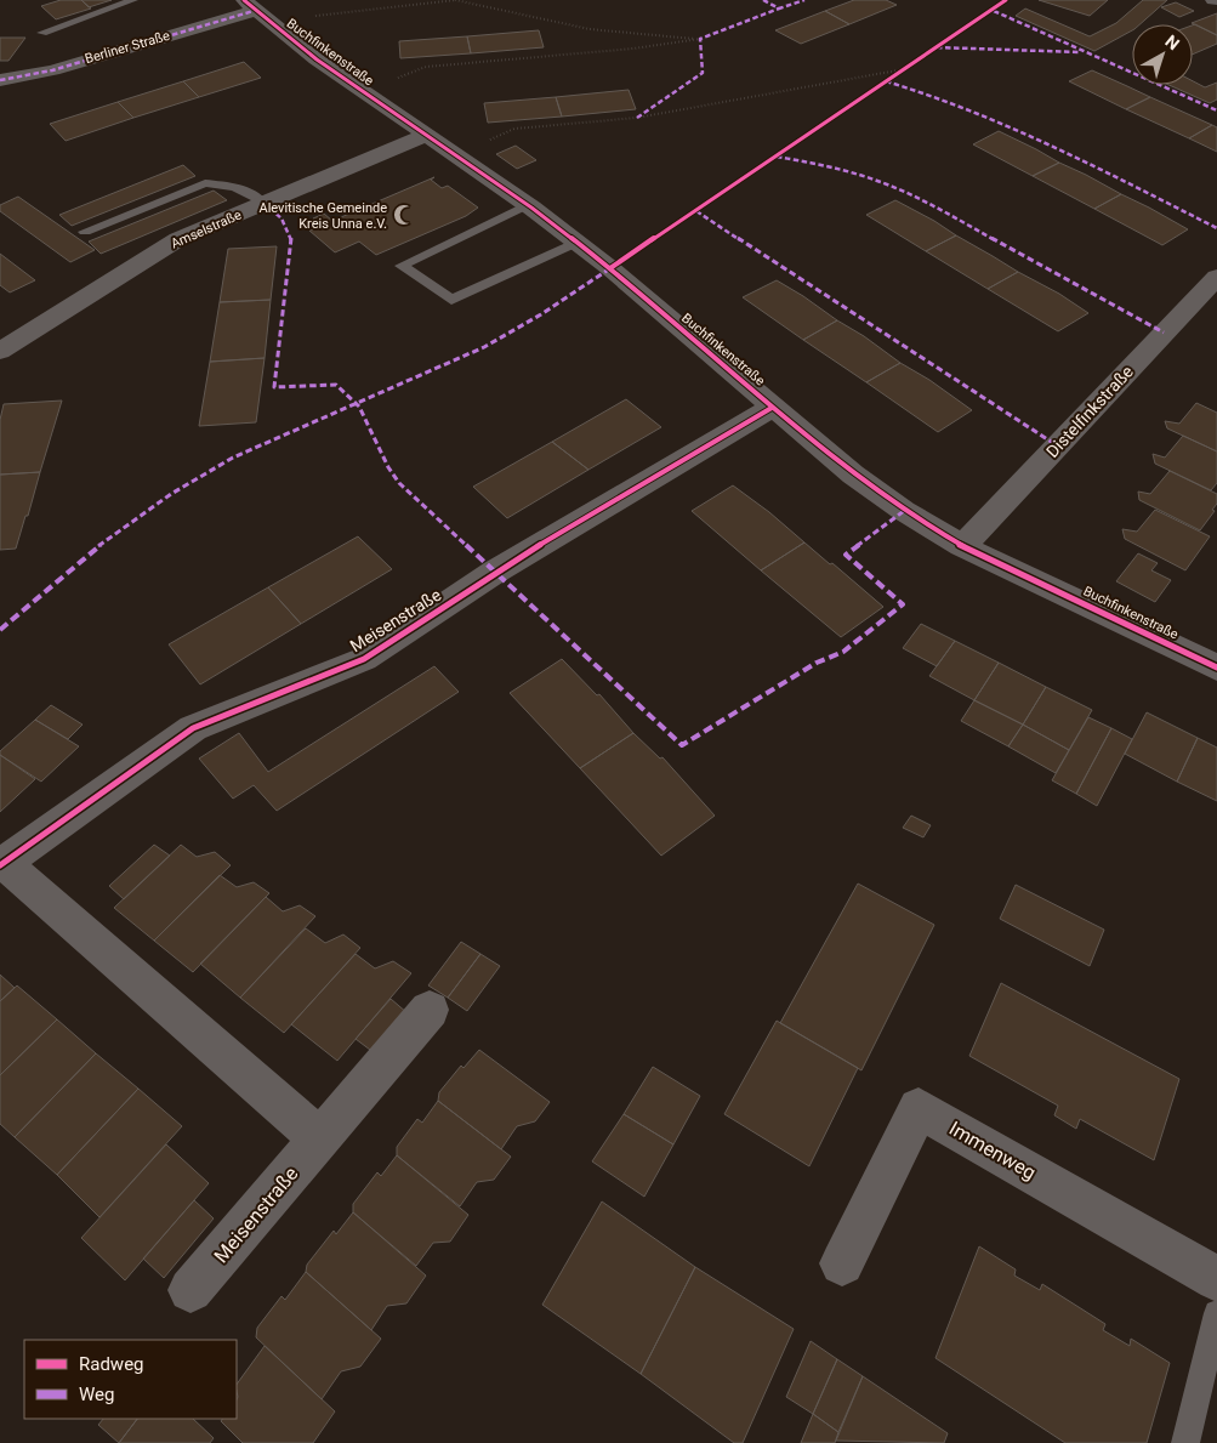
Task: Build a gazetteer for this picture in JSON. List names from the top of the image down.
{
  "streets": {
    "street": [
      "Berliner Straße",
      "Buchfinkenstraße",
      "Amselstraße",
      "Distelfinkstraße",
      "Meisenstraße",
      "Immenweg"
    ]
  },
  "crossings": [
    ["Berliner Straße", "Buchfinkenstraße"],
    ["Buchfinkenstraße", "Amselstraße"],
    ["Buchfinkenstraße", "Distelfinkstraße"],
    ["Buchfinkenstraße", "Meisenstraße"]
  ],
  "places": {
    "mosque": ["Alevitische Gemeinde Kreis Unna e.V."]
  },
  "legend": ["Radweg", "Weg"],
  "north": "top right"
}
